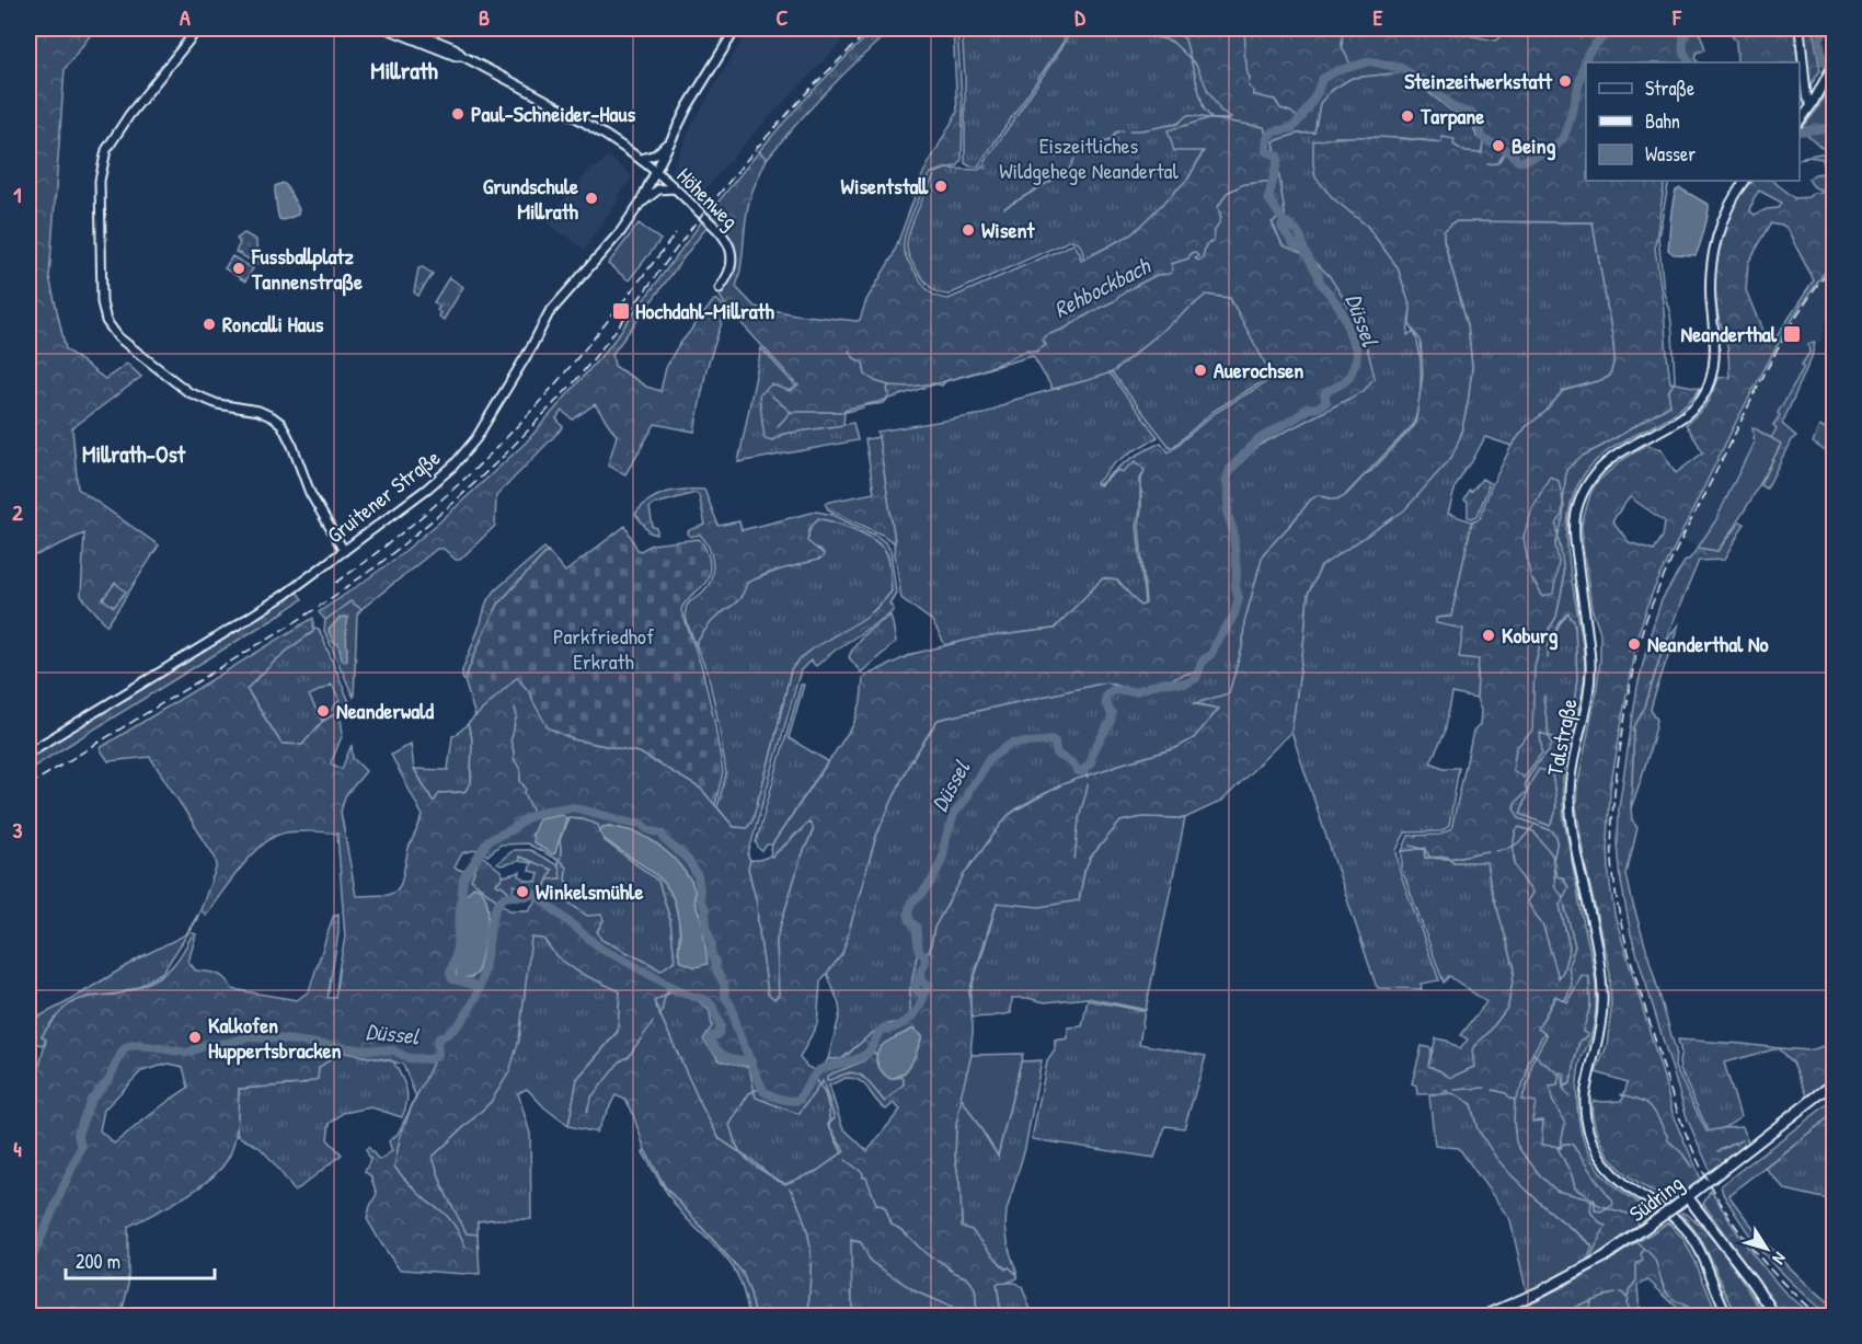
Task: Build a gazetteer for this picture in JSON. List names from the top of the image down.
{
  "streets": {
    "main road": [
      "Höhenweg",
      "Gruitener Straße",
      "Talstraße",
      "Südring"
    ]
  },
  "crossings": [
    ["Höhenweg", "Gruitener Straße"]
  ],
  "districts": ["Millrath", "Millrath-Ost"],
  "water": ["Rehbockbach", "Düssel"],
  "parks": ["Eiszeitliches Wildgehege Neandertal", "Parkfriedhof Erkrath"],
  "places": {
    "other": [
      "Steinzeitwerkstatt",
      "Paul-Schneider-Haus",
      "Tarpane",
      "Being",
      "Wisentstall",
      "Grundschule Millrath",
      "Wisent",
      "Fussballplatz Tannenstraße",
      "Roncalli Haus",
      "Auerochsen",
      "Koburg",
      "Neanderthal No",
      "Neanderwald",
      "Winkelsmühle",
      "Kalkofen Huppertsbracken"
    ],
    "transit": ["Hochdahl-Millrath", "Neanderthal"]
  },
  "legend": ["Straße", "Bahn", "Wasser"],
  "scale_bar": "200 m",
  "north": "bottom right",
  "grid": {
    "columns": [
      "A",
      "B",
      "C",
      "D",
      "E",
      "F"
    ],
    "rows": [
      "1",
      "2",
      "3",
      "4"
    ]
  }
}
